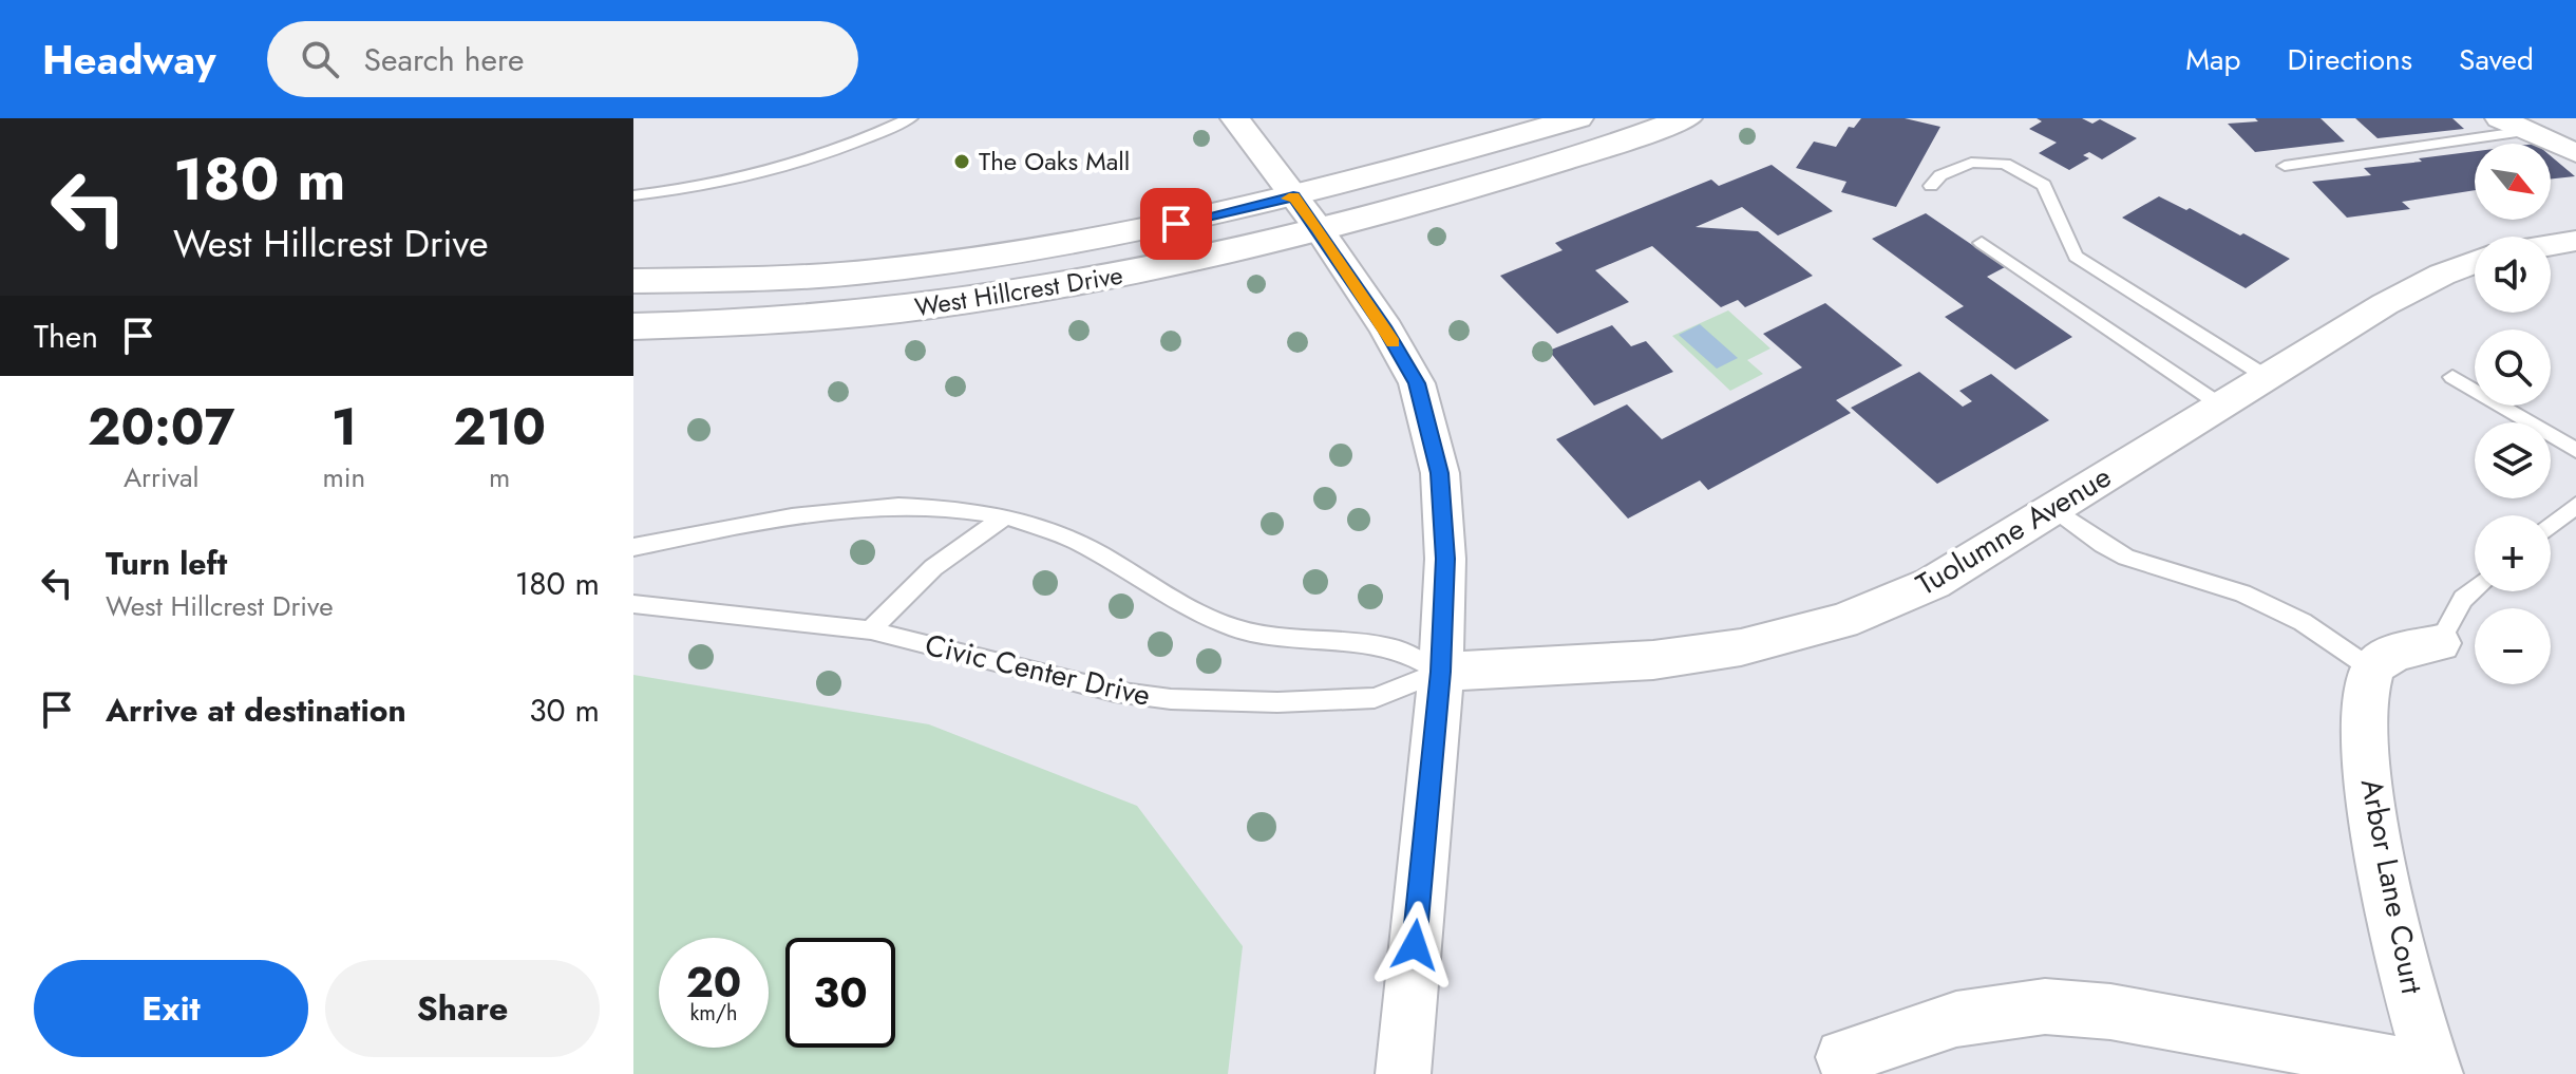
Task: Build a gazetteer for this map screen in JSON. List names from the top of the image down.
{
  "streets": {
    "main road": ["West Hillcrest Drive"],
    "street": ["Tuolumne Avenue", "Arbor Lane Court"],
    "lane": ["Civic Center Drive"]
  },
  "crossings": [
    ["Tuolumne Avenue", "Civic Center Drive"]
  ],
  "places": ["The Oaks Mall"],
  "north": "bottom right",
  "page": {
    "header": "Headway",
    "search": "Search here",
    "nav": ["Map", "Directions", "Saved"],
    "turn": ["180 m", "West Hillcrest Drive"],
    "map_buttons": ["+", "−"],
    "then": "Then",
    "eta": [
      "20:07",
      "Arrival",
      "1",
      "min",
      "210",
      "m"
    ],
    "list": [
      {
        "name": "Turn left",
        "note": "West Hillcrest Drive",
        "value": "180 m"
      },
      {
        "name": "Arrive at destination",
        "value": "30 m"
      }
    ],
    "speed": "20 km/h",
    "limit": "30",
    "buttons": ["Exit", "Share"]
  }
}
